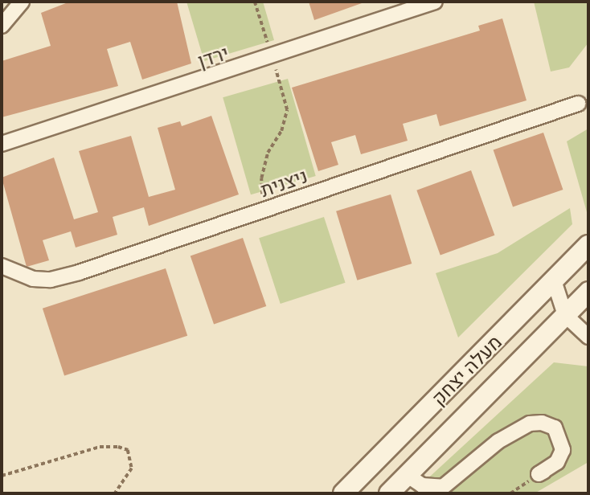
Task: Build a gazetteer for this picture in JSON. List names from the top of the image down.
{
  "streets": {
    "main road": ["מעלה יצחק"],
    "street": ["ירדן", "ניצנית"]
  }
}
